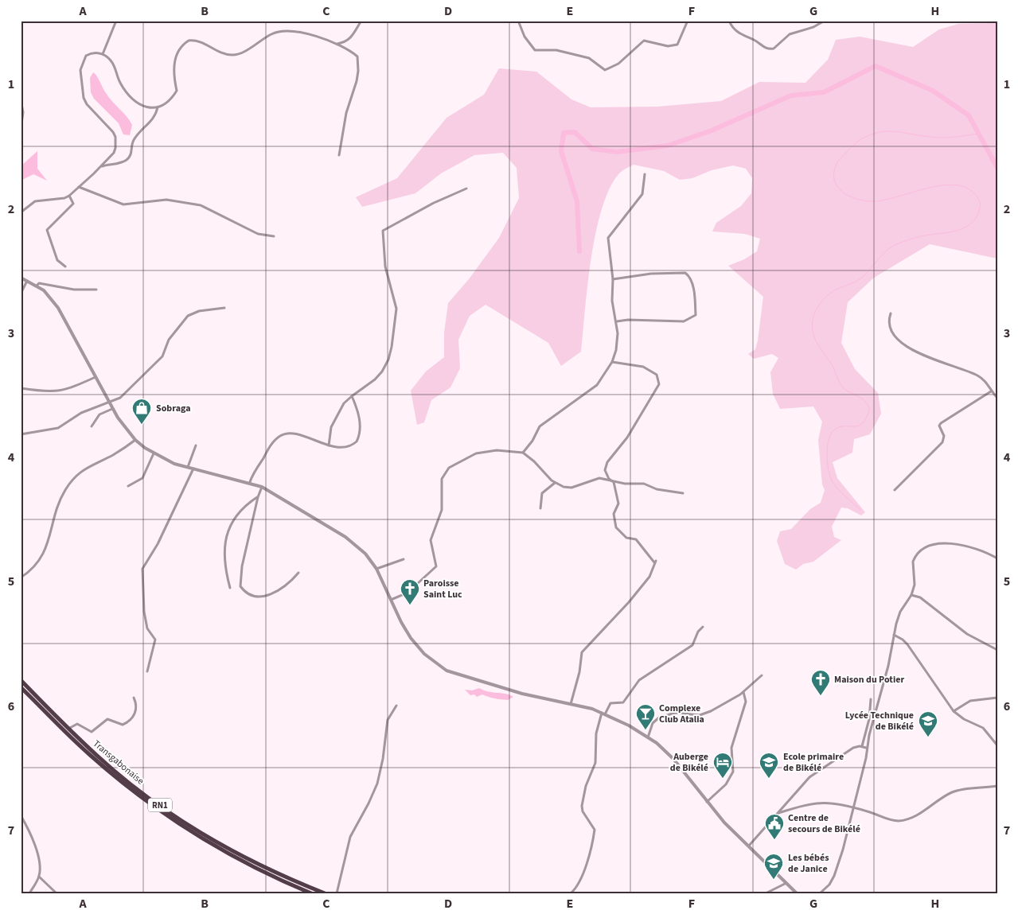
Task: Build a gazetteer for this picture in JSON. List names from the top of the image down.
{
  "streets": {
    "highway": ["Transgabonaise", "RN1"]
  },
  "places": {
    "shop": ["Sobraga"],
    "church": ["Paroisse Saint Luc", "Maison du Potier"],
    "bar": ["Complexe Club Atalia"],
    "school or university": ["Lycée Technique de Bikélé", "Ecole primaire de Bikélé", "Les bébés de Janice"],
    "hotel": ["Auberge de Bikélé"],
    "public building": ["Centre de secours de Bikélé"]
  },
  "grid": {
    "columns": [
      "A",
      "B",
      "C",
      "D",
      "E",
      "F",
      "G",
      "H"
    ],
    "rows": [
      "1",
      "2",
      "3",
      "4",
      "5",
      "6",
      "7"
    ]
  }
}
